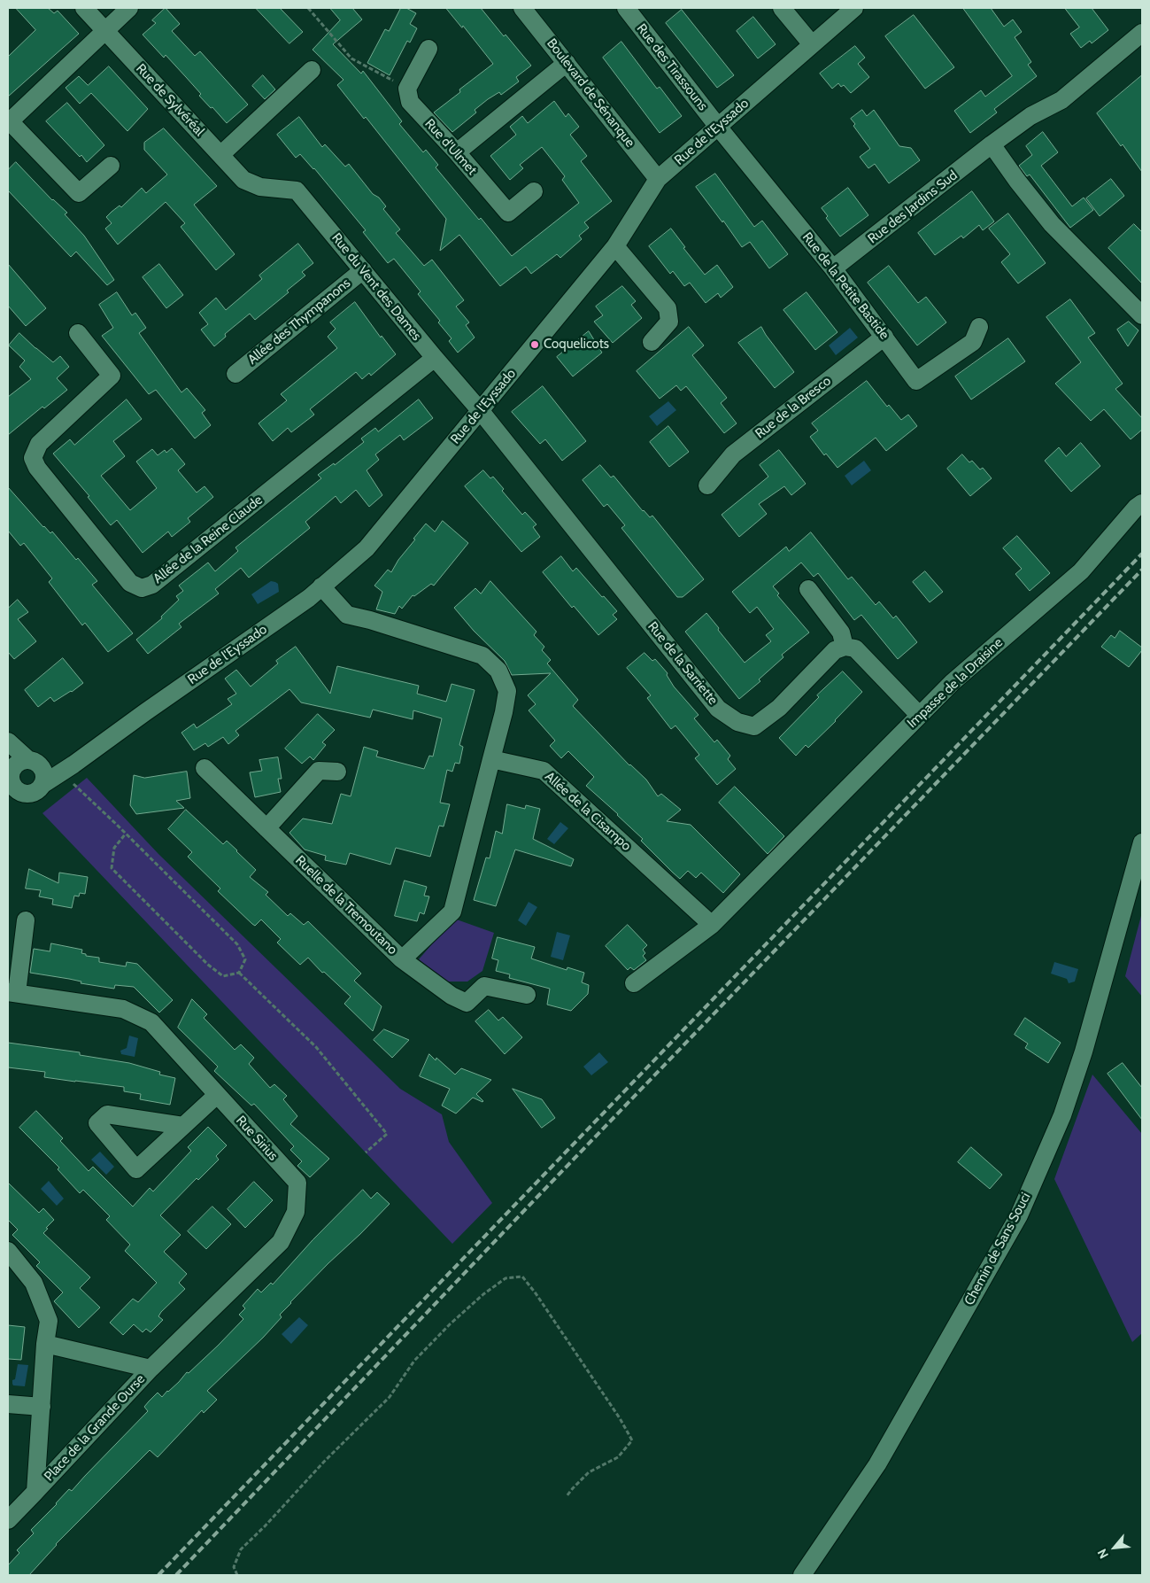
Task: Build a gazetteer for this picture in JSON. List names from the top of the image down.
{
  "streets": {
    "street": [
      "Rue des Tirassouns",
      "Boulevard de Sénanque",
      "Rue de Sylvéréal",
      "Rue de l'Eyssado",
      "Rue d'Ulmet",
      "Rue des Jardins Sud",
      "Rue de la Petite Bastide",
      "Rue du Vent des Dames",
      "Allée des Thympanons",
      "Rue de la Bresco",
      "Allée de la Reine Claude",
      "Rue de la Sarriette",
      "Impasse de la Draisine",
      "Allée de la Cisampo",
      "Ruelle de la Tremoutano",
      "Rue Sirius",
      "Chemin de Sans Souci",
      "Place de la Grande Ourse"
    ]
  },
  "crossings": [
    ["Rue des Tirassouns", "Rue de l'Eyssado"],
    ["Rue des Tirassouns", "Rue de la Petite Bastide"],
    ["Boulevard de Sénanque", "Rue de l'Eyssado"],
    ["Rue de Sylvéréal", "Rue du Vent des Dames"],
    ["Rue de l'Eyssado", "Rue de la Petite Bastide"],
    ["Rue de l'Eyssado", "Rue du Vent des Dames"],
    ["Rue de l'Eyssado", "Rue de la Sarriette"],
    ["Rue des Jardins Sud", "Rue de la Petite Bastide"],
    ["Rue de la Petite Bastide", "Rue de la Bresco"],
    ["Rue du Vent des Dames", "Allée des Thympanons"],
    ["Rue du Vent des Dames", "Allée de la Reine Claude"],
    ["Rue du Vent des Dames", "Rue de la Sarriette"],
    ["Impasse de la Draisine", "Allée de la Cisampo"],
    ["Allée de la Cisampo", "Ruelle de la Tremoutano"],
    ["Rue Sirius", "Place de la Grande Ourse"]
  ],
  "places": ["Coquelicots"],
  "north": "bottom left"
}
